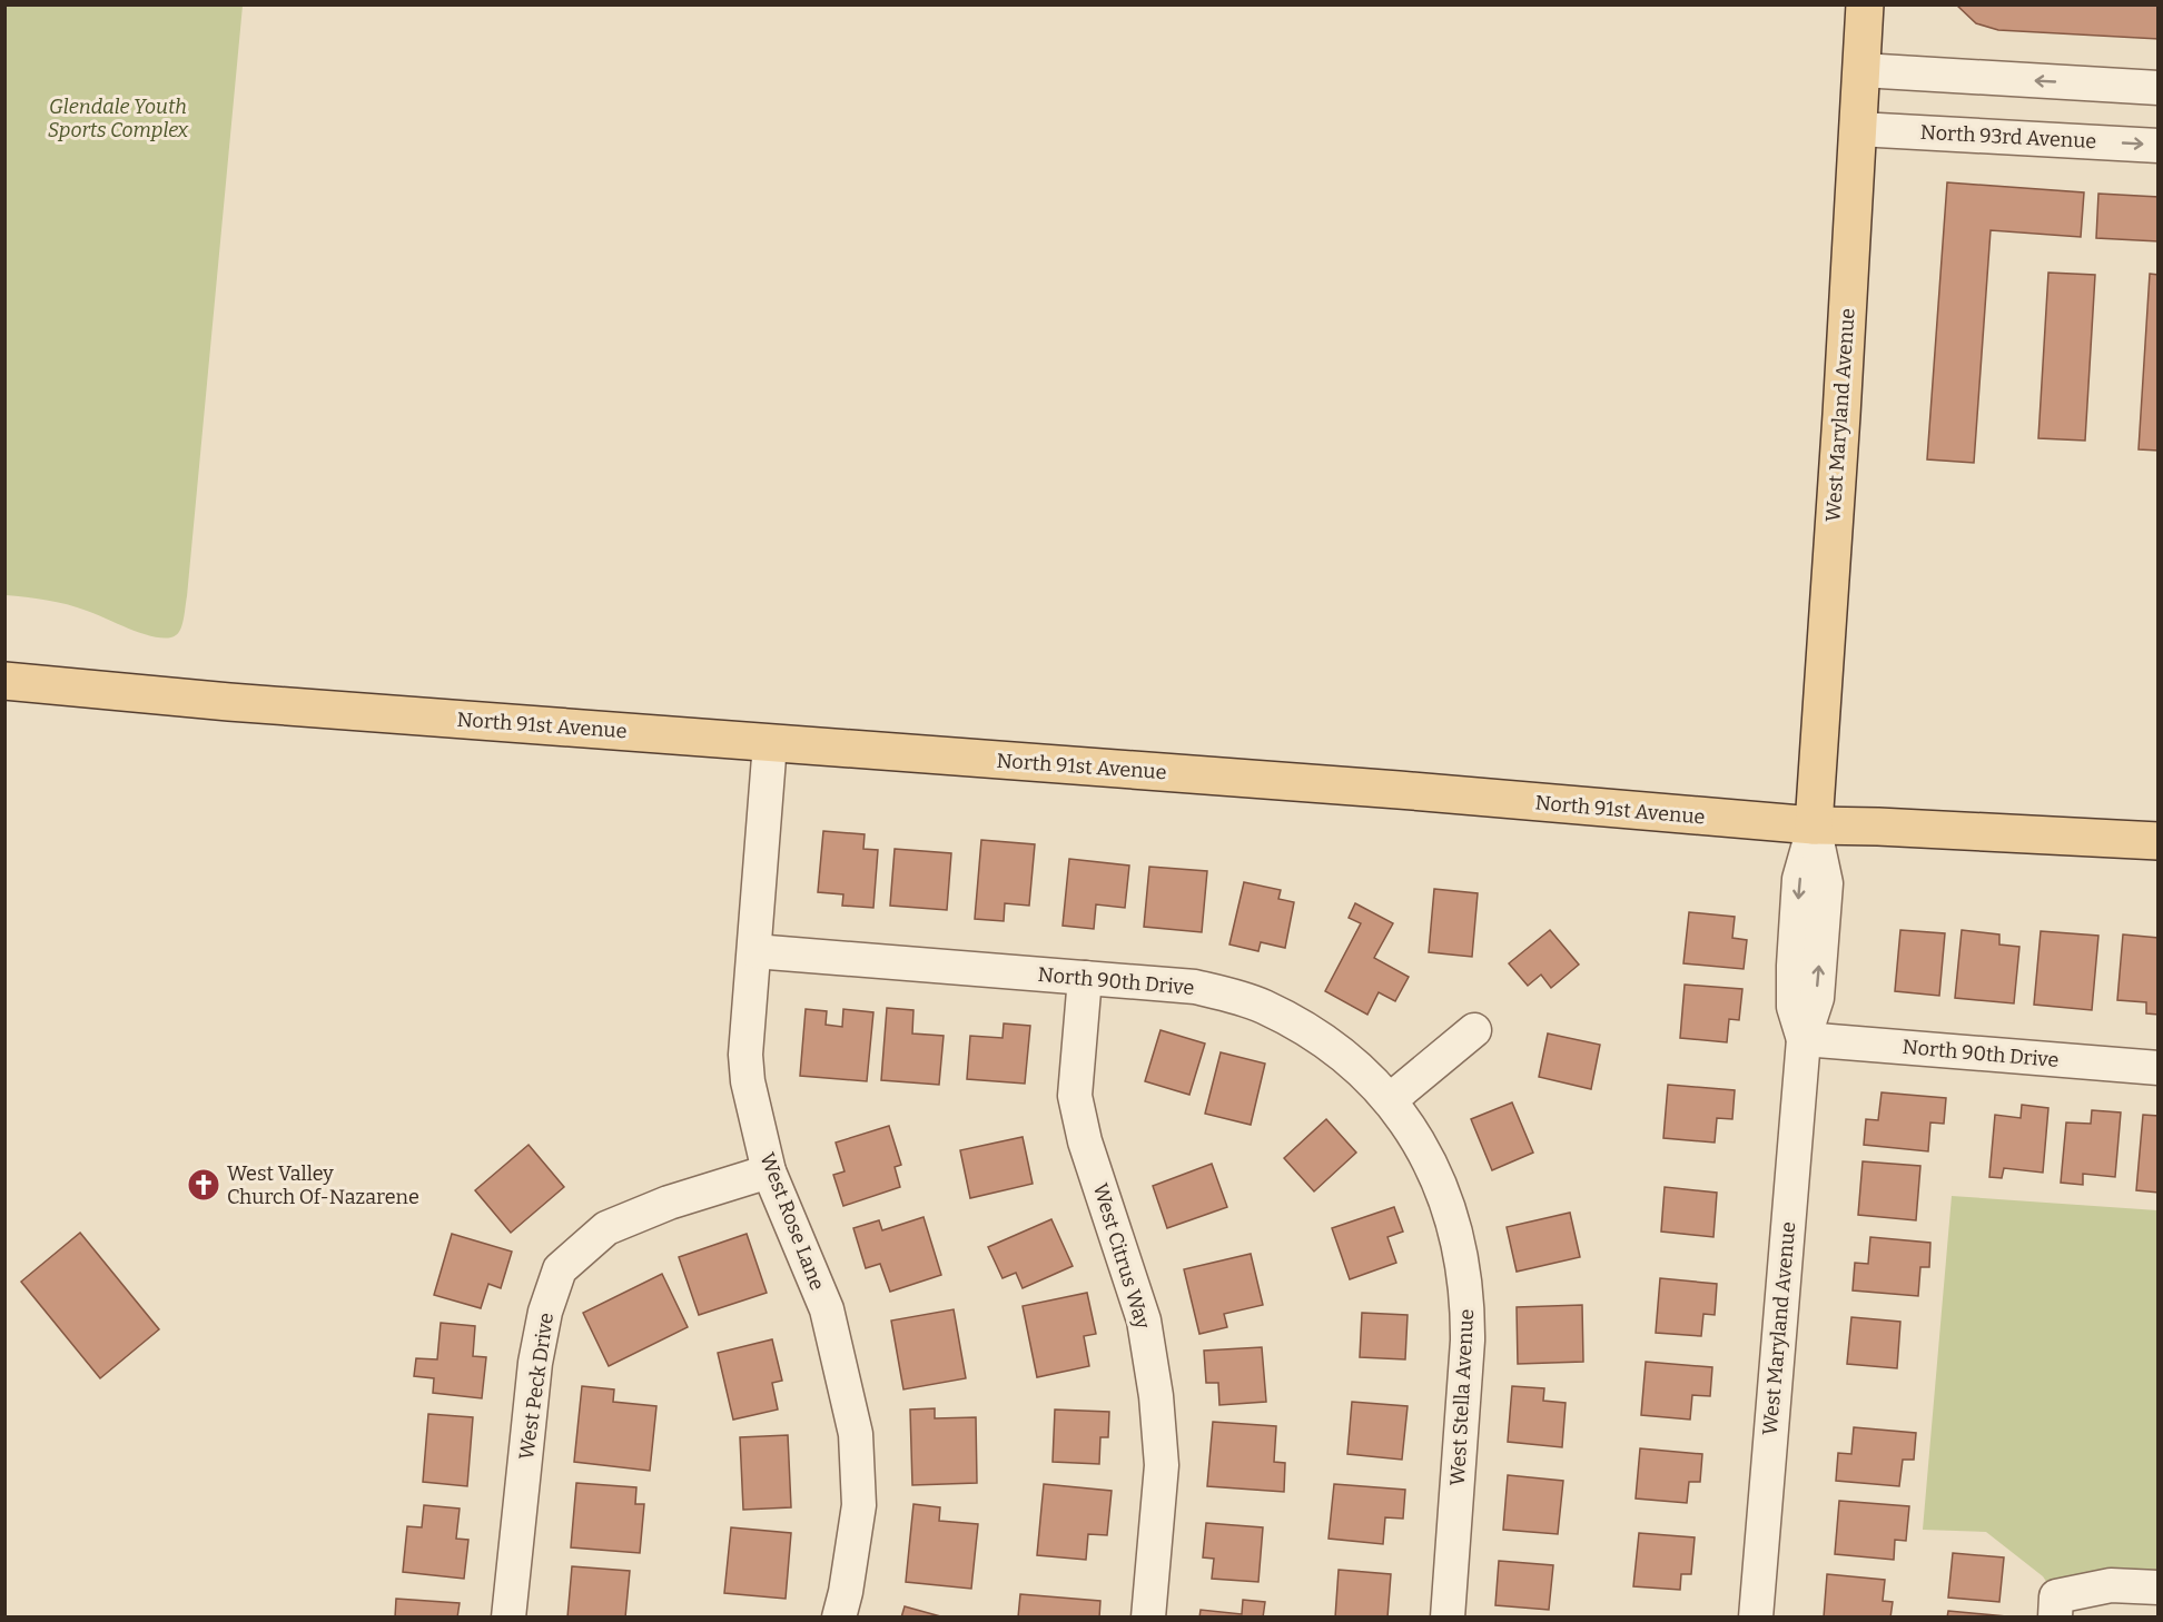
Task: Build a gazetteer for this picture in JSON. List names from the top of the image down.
{
  "streets": {
    "main road": ["West Maryland Avenue", "North 91st Avenue"],
    "street": [
      "North 93rd Avenue",
      "North 90th Drive",
      "West Rose Lane",
      "West Citrus Way",
      "West Peck Drive",
      "West Stella Avenue"
    ]
  },
  "crossings": [
    ["North 93rd Avenue", "West Maryland Avenue"],
    ["West Maryland Avenue", "North 91st Avenue"],
    ["West Maryland Avenue", "North 90th Drive"],
    ["North 91st Avenue", "West Rose Lane"],
    ["North 90th Drive", "West Rose Lane"],
    ["North 90th Drive", "West Citrus Way"],
    ["North 90th Drive", "West Stella Avenue"],
    ["West Rose Lane", "West Peck Drive"]
  ],
  "parks": ["Glendale Youth Sports Complex"],
  "places": {
    "church": ["West Valley Church Of-Nazarene"]
  }
}
